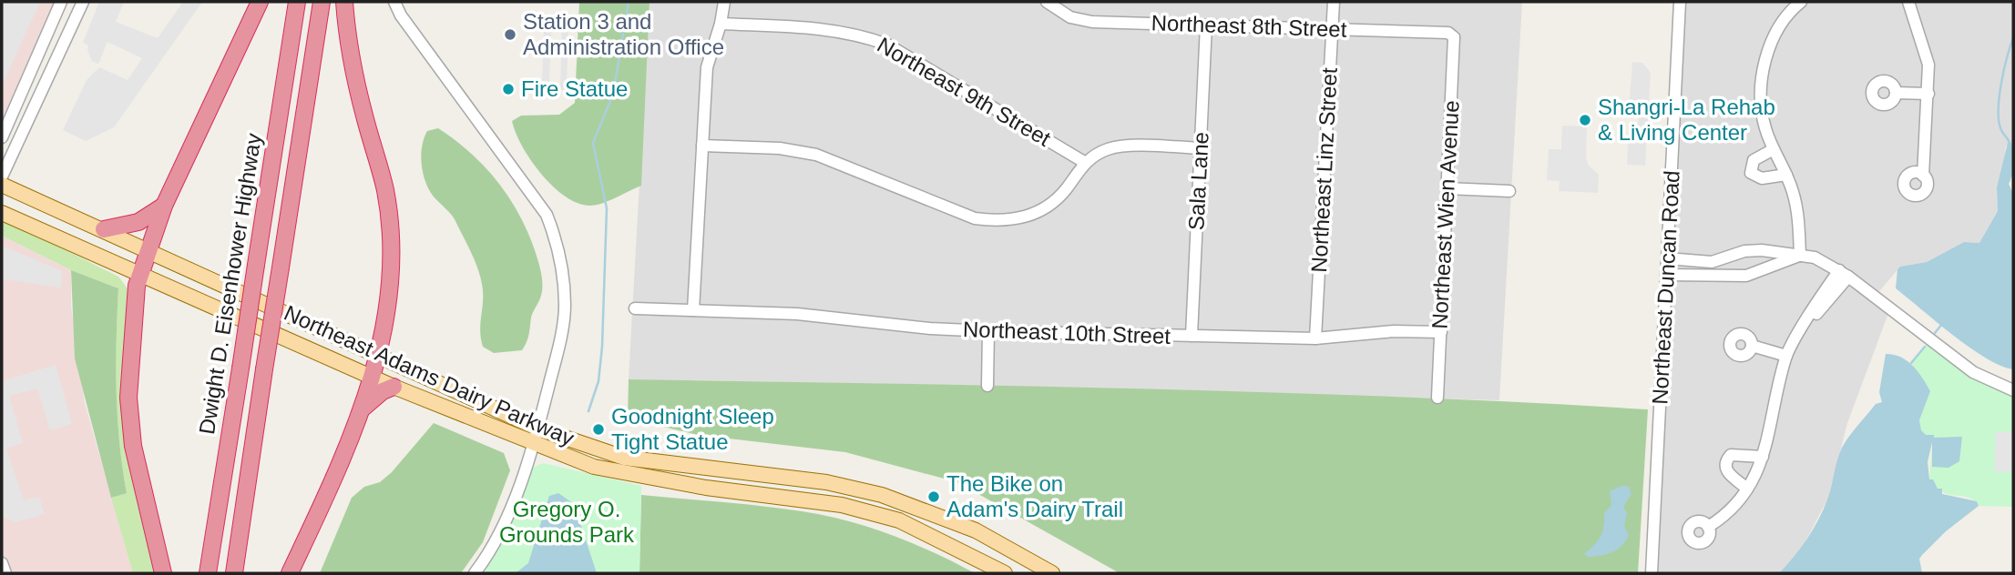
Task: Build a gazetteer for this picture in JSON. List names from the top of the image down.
{
  "streets": {
    "highway": ["Dwight D. Eisenhower Highway"],
    "main road": ["Northeast Adams Dairy Parkway"],
    "street": [
      "Northeast 8th Street",
      "Northeast 9th Street",
      "Northeast Linz Street",
      "Sala Lane",
      "Northeast Wien Avenue",
      "Northeast Duncan Road",
      "Northeast 10th Street"
    ]
  },
  "crossings": [
    ["Northeast 8th Street", "Northeast Linz Street"],
    ["Northeast 8th Street", "Sala Lane"],
    ["Northeast 8th Street", "Northeast Wien Avenue"],
    ["Northeast Linz Street", "Northeast 10th Street"],
    ["Sala Lane", "Northeast 10th Street"],
    ["Northeast Wien Avenue", "Northeast 10th Street"]
  ],
  "parks": ["Gregory O. Grounds Park"],
  "places": [
    "Station 3 and Administration Office",
    "Fire Statue",
    "Shangri-La Rehab & Living Center",
    "Goodnight Sleep Tight Statue",
    "The Bike on Adam's Dairy Trail"
  ]
}
